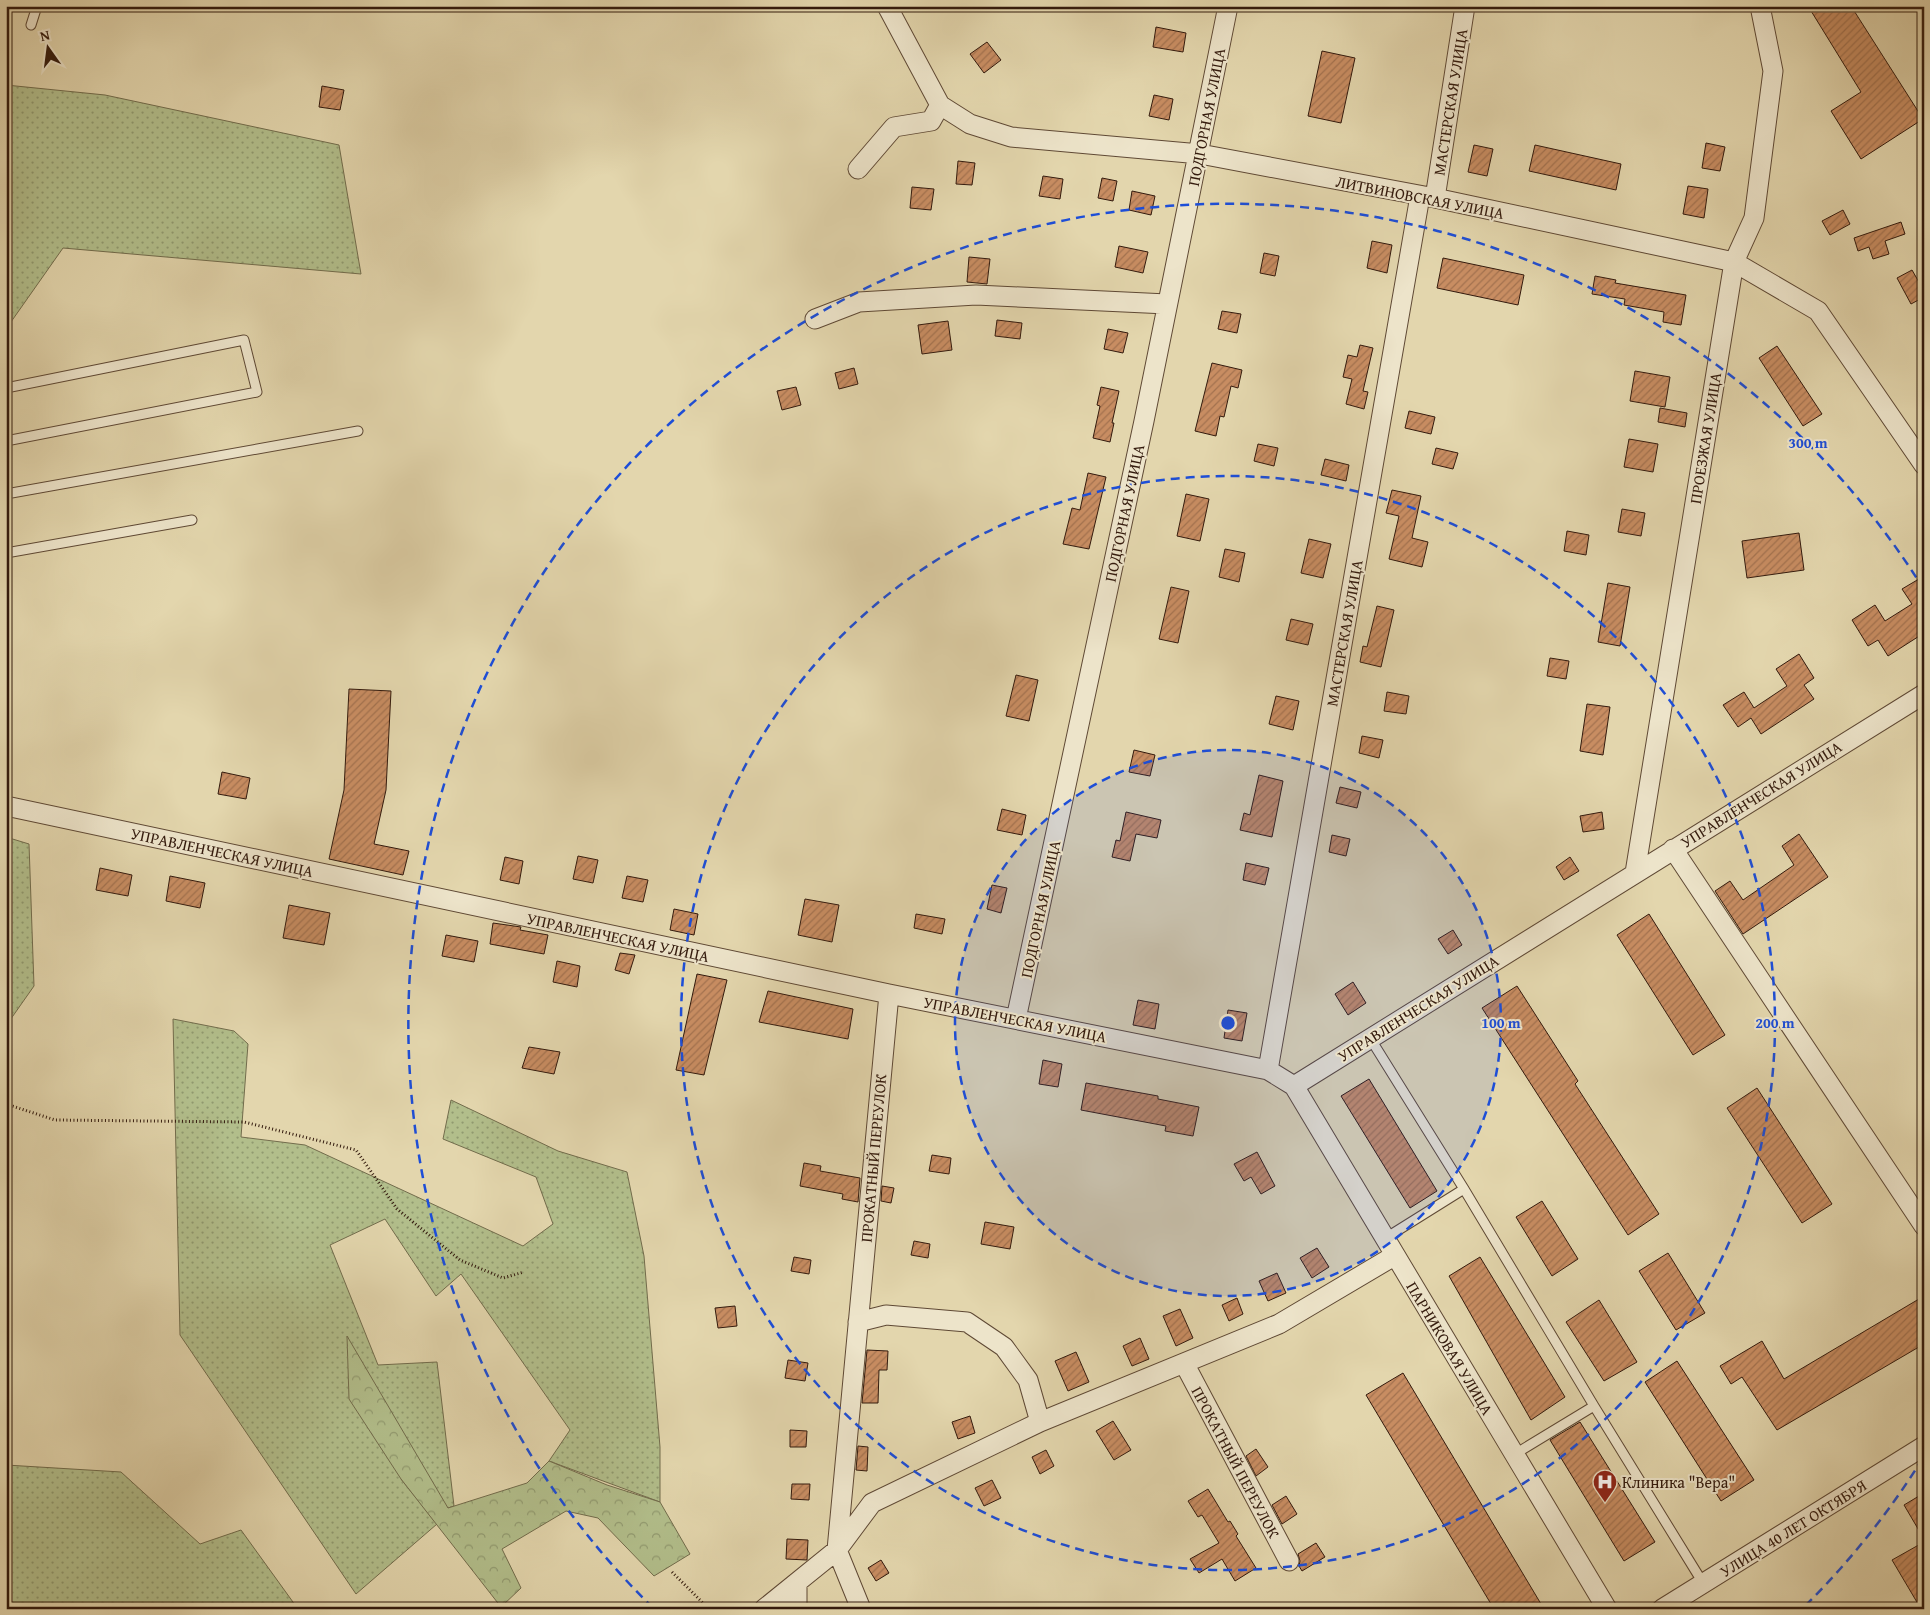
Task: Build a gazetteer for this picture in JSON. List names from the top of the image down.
{
  "streets": {
    "street": [
      "МАСТЕРСКАЯ УЛИЦА",
      "ПОДГОРНАЯ УЛИЦА",
      "ЛИТВИНОВСКАЯ УЛИЦА",
      "ПРОЕЗЖАЯ УЛИЦА",
      "УПРАВЛЕНЧЕСКАЯ УЛИЦА",
      "ПРОКАТНЫЙ ПЕРЕУЛОК",
      "ПАРНИКОВАЯ УЛИЦА",
      "УЛИЦА 40 ЛЕТ ОКТЯБРЯ"
    ]
  },
  "crossings": [
    ["МАСТЕРСКАЯ УЛИЦА", "ЛИТВИНОВСКАЯ УЛИЦА"],
    ["МАСТЕРСКАЯ УЛИЦА", "УПРАВЛЕНЧЕСКАЯ УЛИЦА"],
    ["ПОДГОРНАЯ УЛИЦА", "ЛИТВИНОВСКАЯ УЛИЦА"],
    ["ПОДГОРНАЯ УЛИЦА", "УПРАВЛЕНЧЕСКАЯ УЛИЦА"],
    ["ЛИТВИНОВСКАЯ УЛИЦА", "ПРОЕЗЖАЯ УЛИЦА"],
    ["ПРОЕЗЖАЯ УЛИЦА", "УПРАВЛЕНЧЕСКАЯ УЛИЦА"],
    ["УПРАВЛЕНЧЕСКАЯ УЛИЦА", "ПРОКАТНЫЙ ПЕРЕУЛОК"],
    ["УПРАВЛЕНЧЕСКАЯ УЛИЦА", "ПАРНИКОВАЯ УЛИЦА"]
  ],
  "places": {
    "hospital": ["Клиника \"Вера\""]
  },
  "north": "top",
  "rings": ["300 m", "100 m", "200 m"]
}
